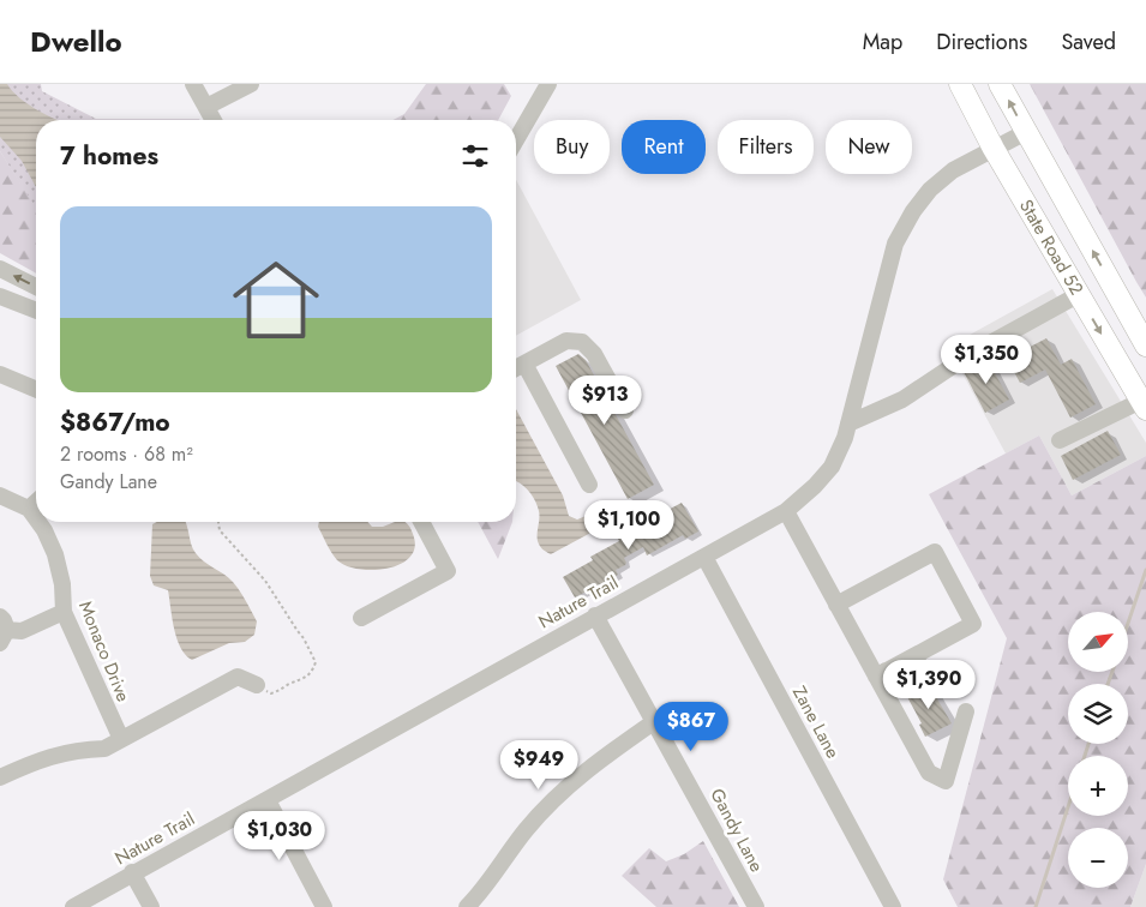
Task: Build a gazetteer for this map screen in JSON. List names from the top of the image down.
{
  "streets": {
    "main road": ["State Road 52"],
    "street": [
      "Nature Trail",
      "Monaco Drive",
      "Zane Lane",
      "Gandy Lane"
    ]
  },
  "crossings": [
    ["State Road 52", "Nature Trail"],
    ["Nature Trail", "Zane Lane"],
    ["Nature Trail", "Gandy Lane"]
  ],
  "north": "top right",
  "page": {
    "header": "Dwello",
    "nav": ["Map", "Directions", "Saved"],
    "chip": [
      "Buy",
      "Rent",
      "Filters",
      "New"
    ],
    "heading": "7 homes",
    "list": [
      {
        "name": "$867/mo",
        "note": "2 rooms · 68 m² · Gandy Lane"
      }
    ],
    "price": [
      "$1,350",
      "$913",
      "$1,100",
      "$1,390",
      "$867",
      "$949",
      "$1,030"
    ],
    "map_buttons": ["+", "−"]
  }
}
